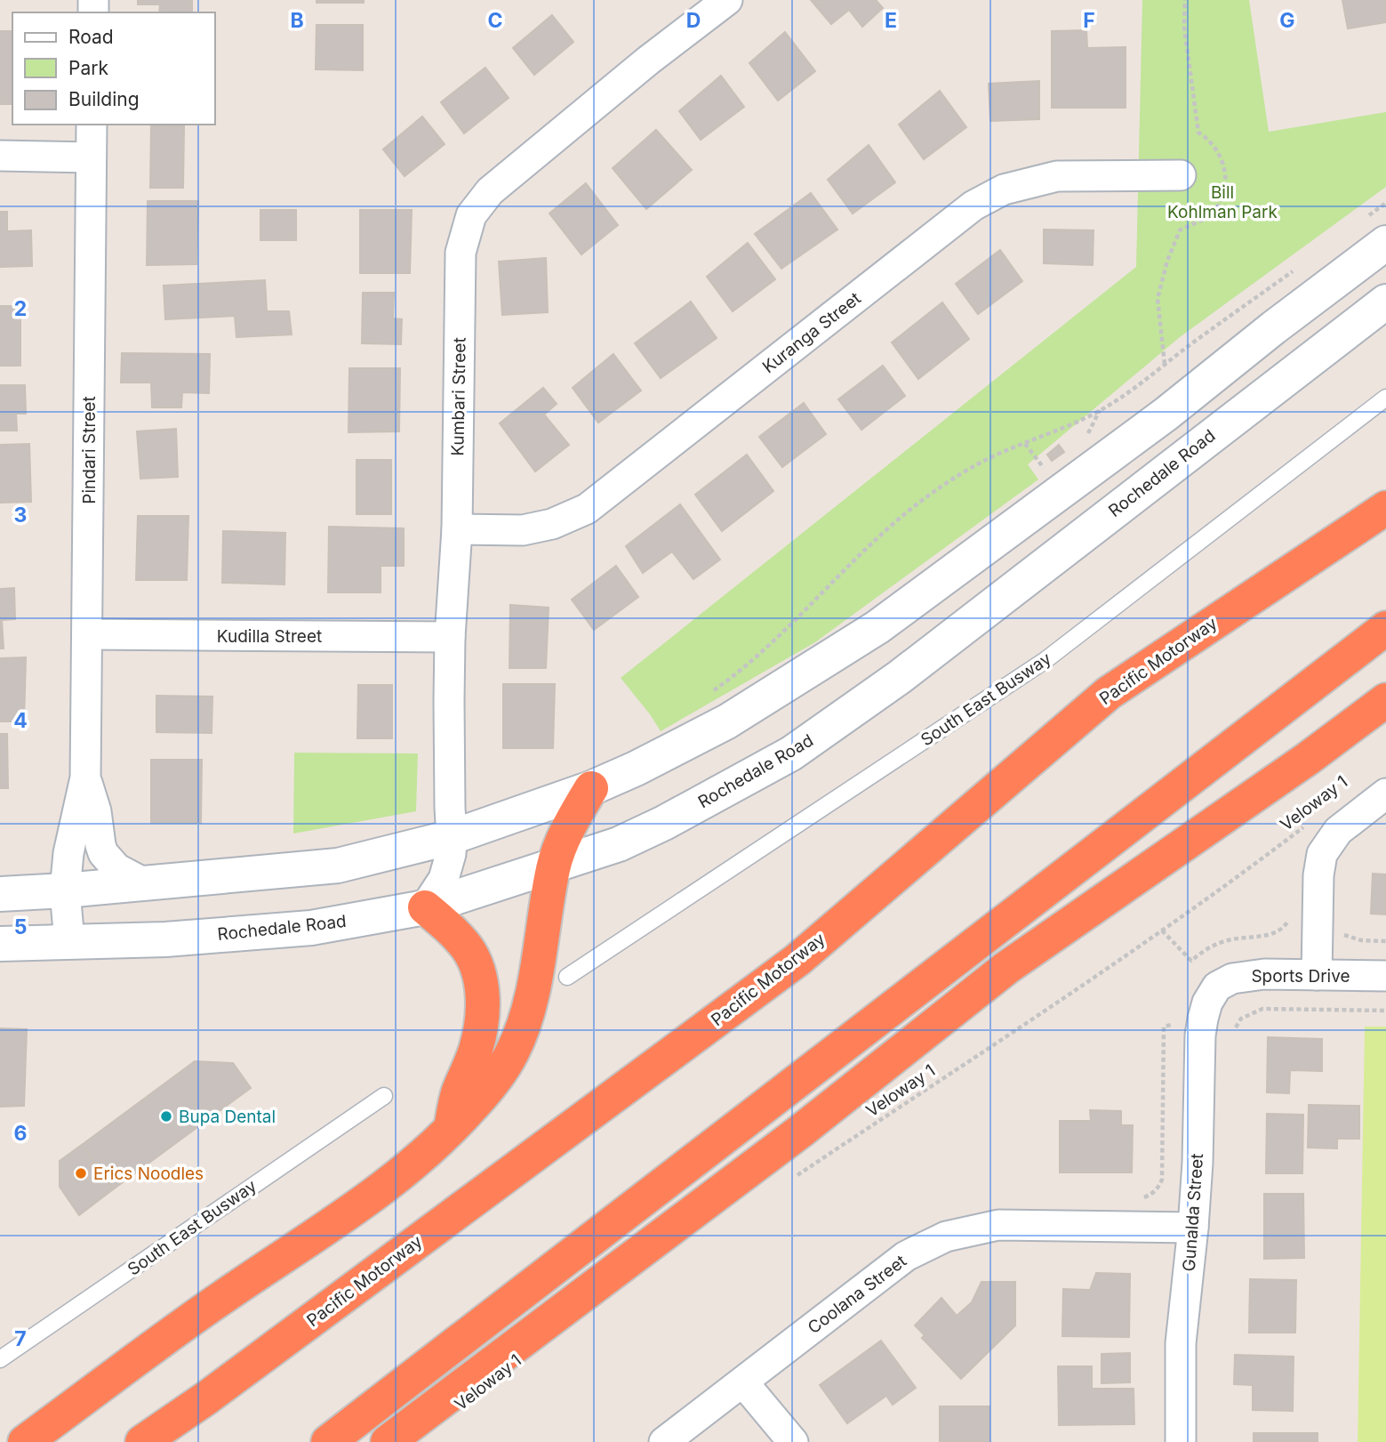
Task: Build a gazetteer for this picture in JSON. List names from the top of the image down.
{
  "streets": {
    "highway": ["Pacific Motorway"],
    "main road": ["Rochedale Road"],
    "street": [
      "Kuranga Street",
      "Kumbari Street",
      "Pindari Street",
      "Kudilla Street",
      "Sports Drive",
      "Gunalda Street",
      "Coolana Street"
    ],
    "lane": ["South East Busway"],
    "path": ["Veloway 1"]
  },
  "crossings": [
    ["Kuranga Street", "Kumbari Street"],
    ["Kumbari Street", "Rochedale Road"],
    ["Kumbari Street", "Kudilla Street"],
    ["Pindari Street", "Rochedale Road"],
    ["Pindari Street", "Kudilla Street"],
    ["Sports Drive", "Gunalda Street"],
    ["Gunalda Street", "Coolana Street"]
  ],
  "parks": ["Bill Kohlman Park"],
  "places": ["Bupa Dental", "Erics Noodles"],
  "legend": ["Road", "Park", "Building"],
  "grid": {
    "columns": [
      "B",
      "C",
      "D",
      "E",
      "F",
      "G"
    ],
    "rows": [
      "2",
      "3",
      "4",
      "5",
      "6",
      "7"
    ]
  }
}
